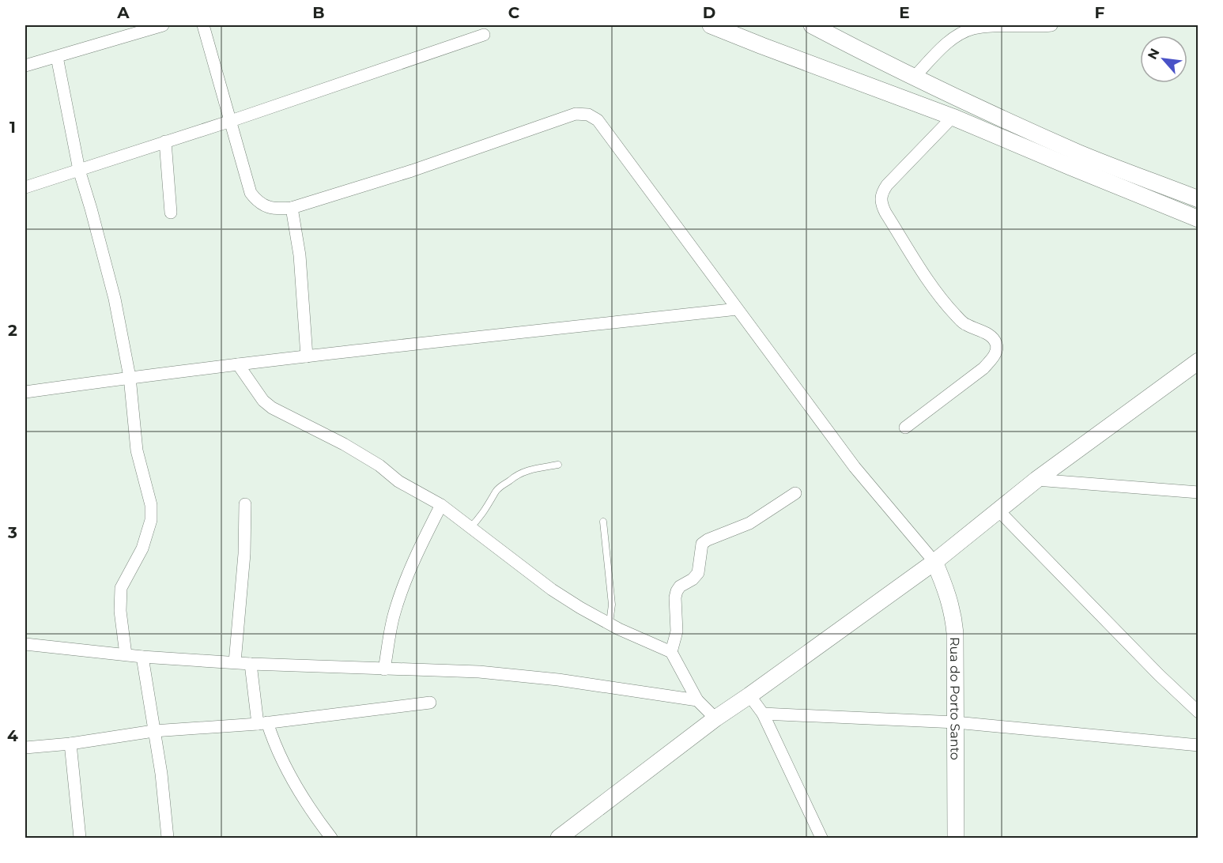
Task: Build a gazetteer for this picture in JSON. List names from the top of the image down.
{
  "streets": {
    "street": ["Rua do Porto Santo"]
  },
  "north": "top left",
  "grid": {
    "columns": [
      "A",
      "B",
      "C",
      "D",
      "E",
      "F"
    ],
    "rows": [
      "1",
      "2",
      "3",
      "4"
    ]
  }
}
